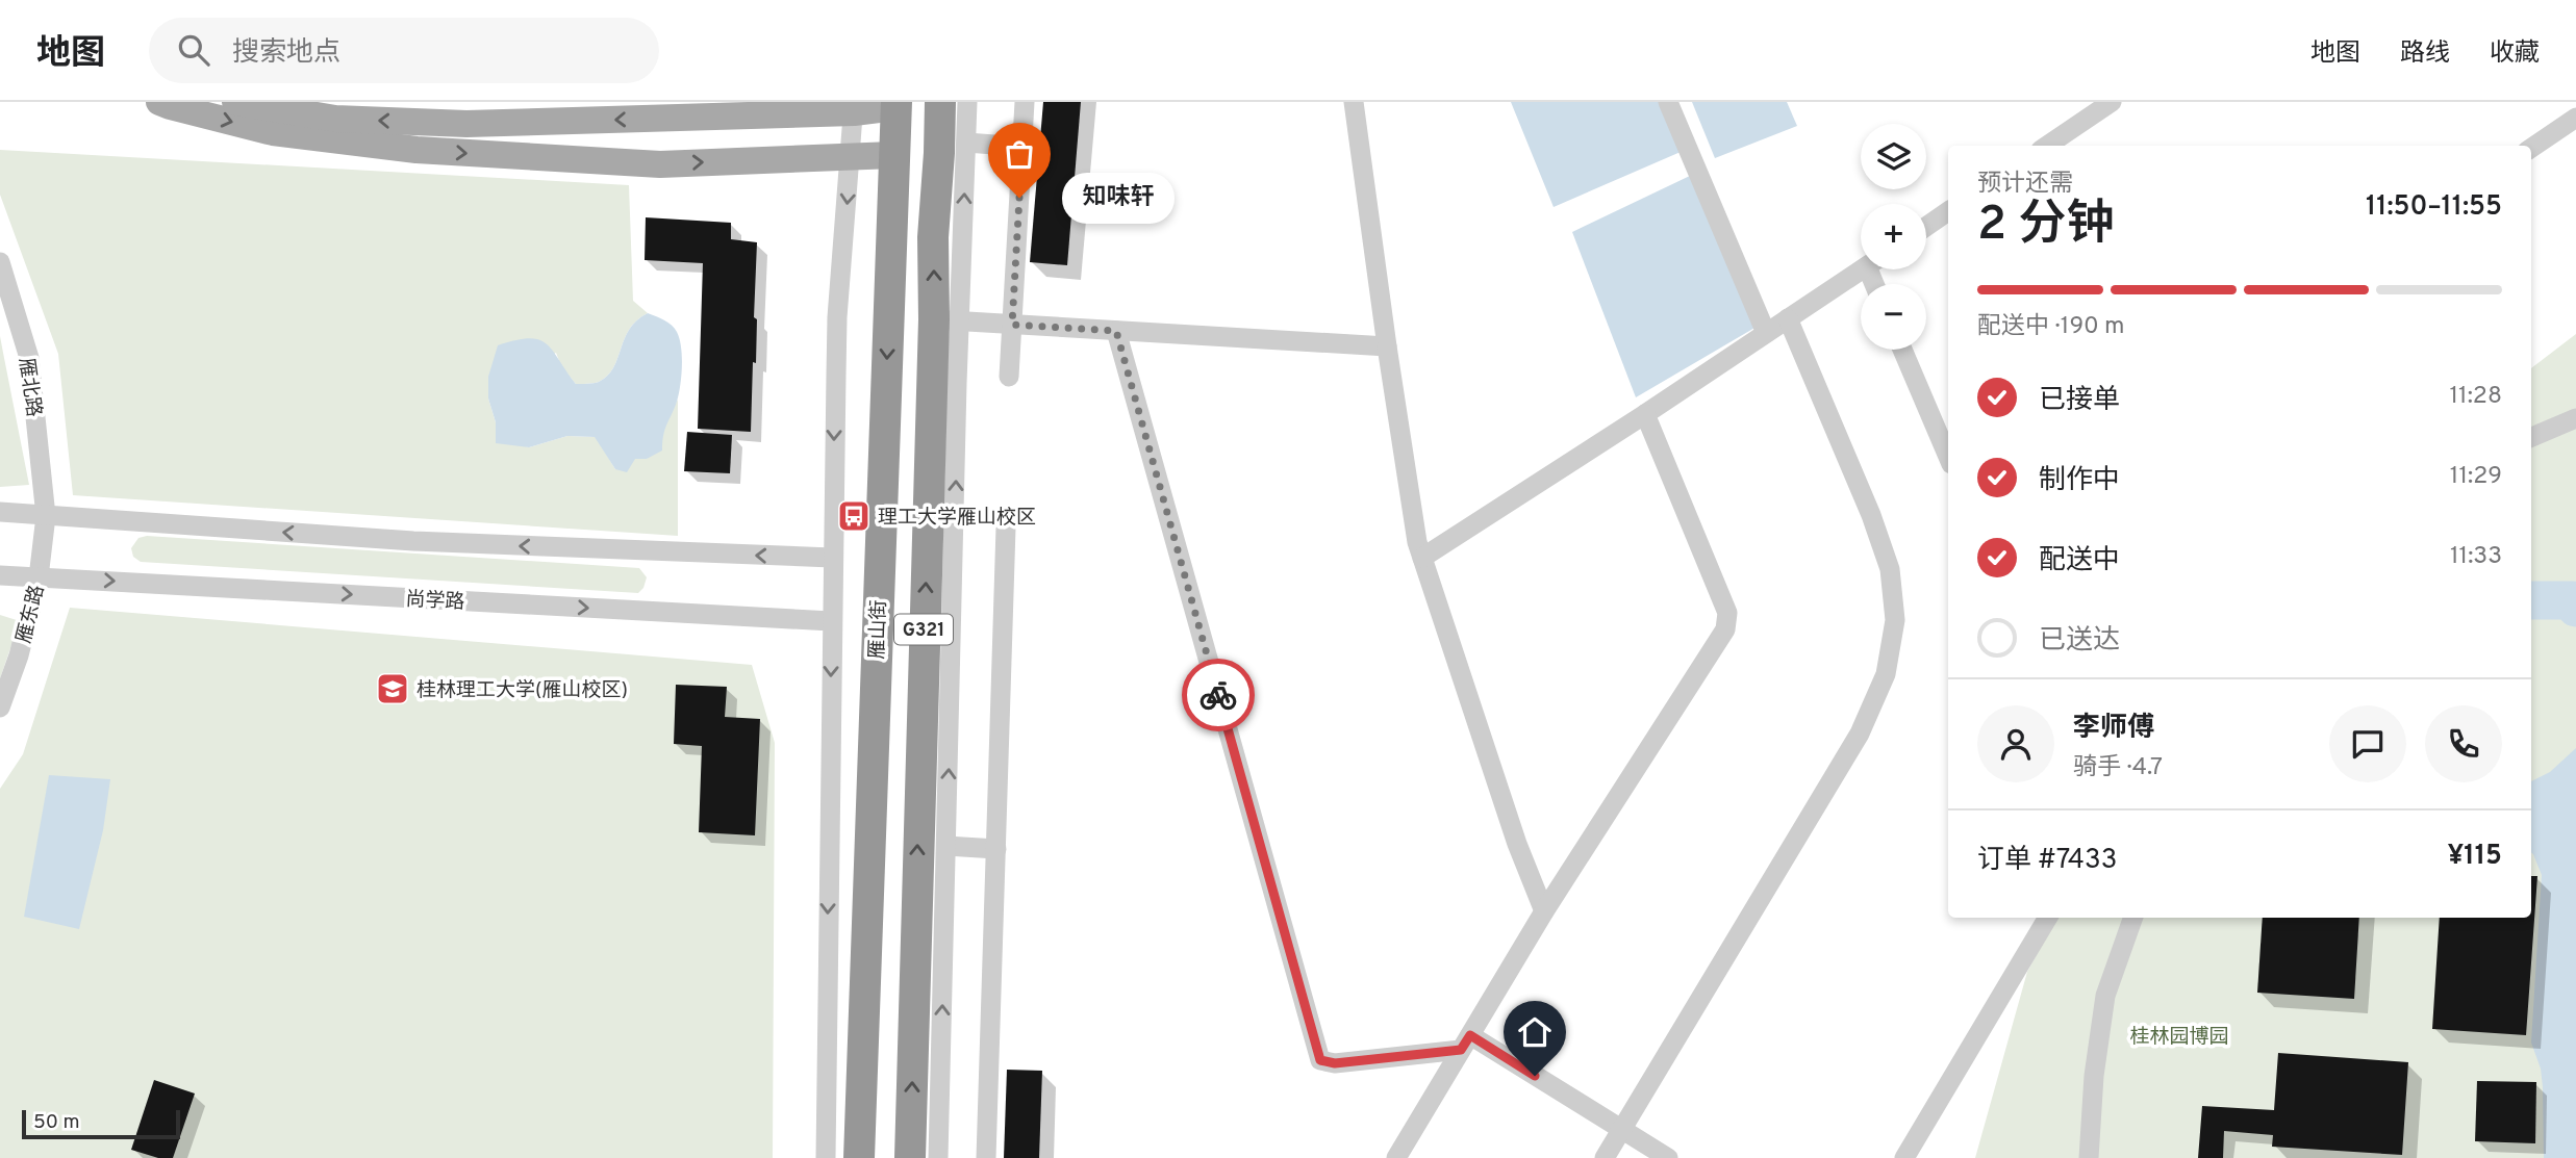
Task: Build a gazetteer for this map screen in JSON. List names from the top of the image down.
{
  "streets": {
    "highway": ["雁山街", "G321"],
    "street": ["雁北路", "尚学路", "雁东路"]
  },
  "crossings": [
    ["雁北路", "雁东路"],
    ["尚学路", "雁东路"]
  ],
  "parks": ["桂林园博园"],
  "places": {
    "other": ["知味轩"],
    "bus stop": ["理工大学雁山校区"],
    "school or university": ["桂林理工大学(雁山校区)"]
  },
  "scale_bar": "50 m",
  "page": {
    "header": "地图",
    "search": "搜索地点",
    "nav": ["地图", "路线", "收藏"],
    "map_buttons": ["+", "−"],
    "heading": ["2 分钟", "预计还需", "11:50–11:55"],
    "panel": [
      "李师傅",
      "骑手 · 4.7",
      "订单 #7433",
      "¥115"
    ],
    "bubble": "知味轩",
    "bar": "配送中 · 190 m",
    "list": [
      ["已接单", "11:28"],
      ["制作中", "11:29"],
      ["配送中", "11:33"],
      "已送达"
    ],
    "scale": "50 m"
  }
}
